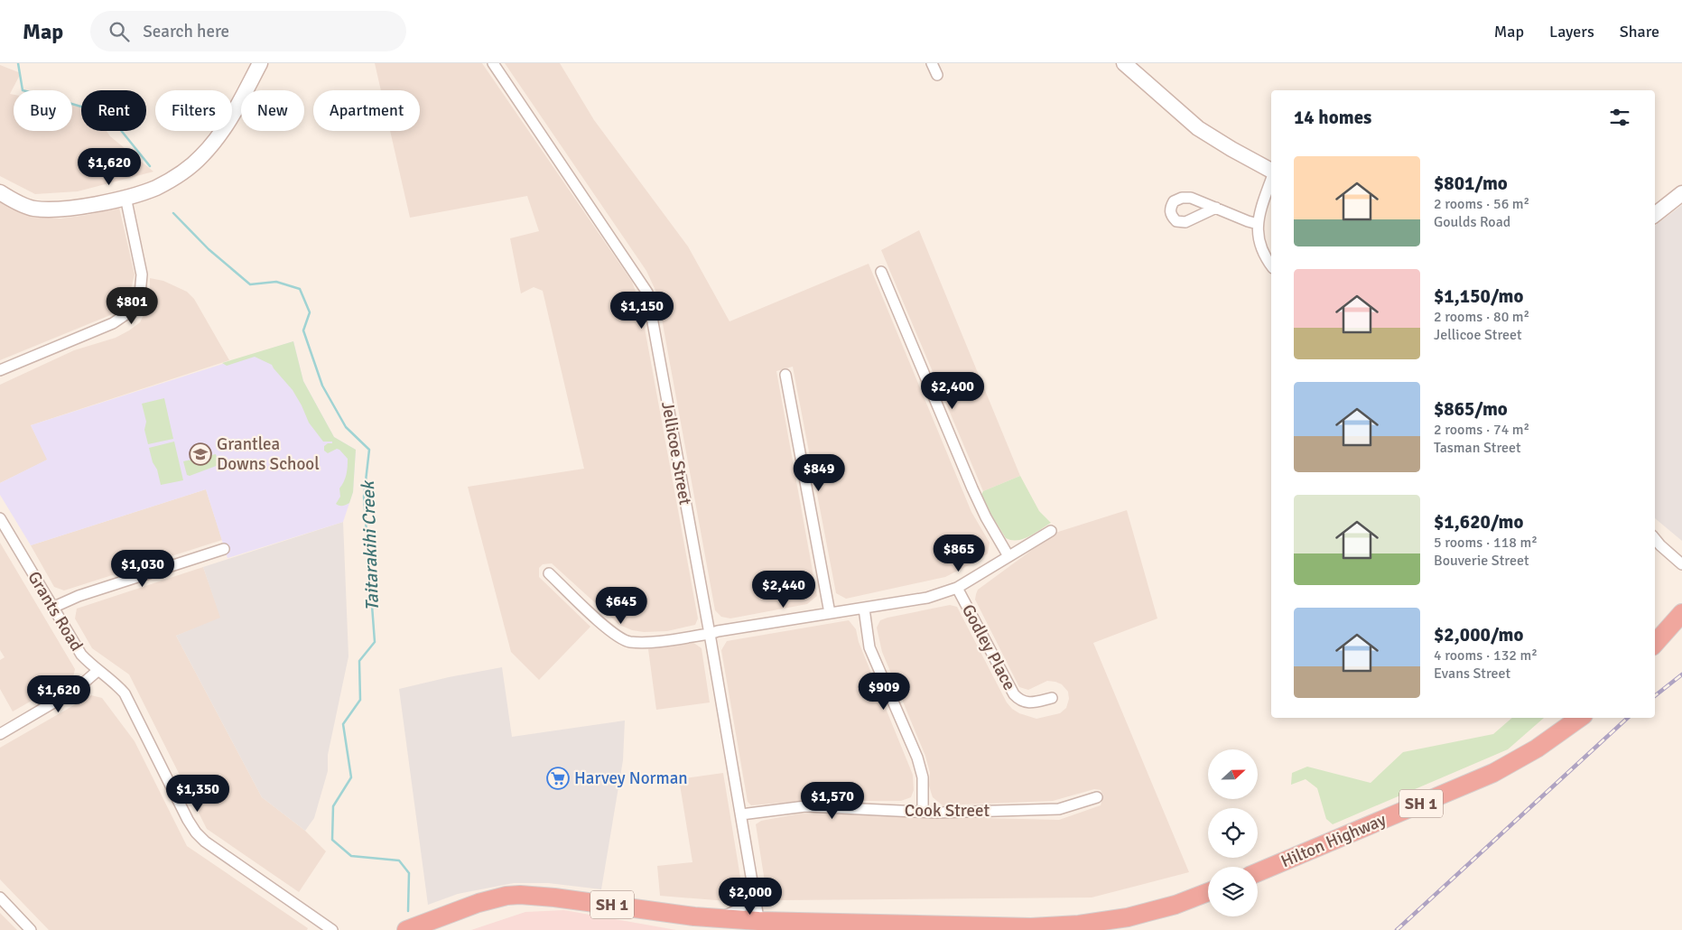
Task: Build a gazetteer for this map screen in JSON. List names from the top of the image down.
{
  "streets": {
    "highway": ["SH 1", "Hilton Highway"],
    "street": [
      "Jellicoe Street",
      "Grants Road",
      "Godley Place",
      "Cook Street"
    ]
  },
  "crossings": [
    ["Jellicoe Street", "SH 1"],
    ["Jellicoe Street", "Cook Street"]
  ],
  "water": ["Taitarakihi Creek"],
  "places": {
    "school or university": ["Grantlea Downs School"],
    "supermarket": ["Harvey Norman"]
  },
  "north": "right",
  "page": {
    "header": "Map",
    "search": "Search here",
    "nav": ["Map", "Layers", "Share"],
    "chip": [
      "Buy",
      "Rent",
      "Filters",
      "New",
      "Apartment"
    ],
    "heading": "14 homes",
    "list": [
      {
        "name": "$801/mo",
        "note": "2 rooms · 56 m² · Goulds Road"
      },
      {
        "name": "$1,150/mo",
        "note": "2 rooms · 80 m² · Jellicoe Street"
      },
      {
        "name": "$865/mo",
        "note": "2 rooms · 74 m² · Tasman Street"
      },
      {
        "name": "$1,620/mo",
        "note": "5 rooms · 118 m² · Bouverie Street"
      },
      {
        "name": "$2,000/mo",
        "note": "4 rooms · 132 m² · Evans Street"
      }
    ],
    "price": [
      "$1,620",
      "$801",
      "$1,150",
      "$2,400",
      "$849",
      "$865",
      "$1,030",
      "$2,440",
      "$645",
      "$909",
      "$1,620",
      "$1,350",
      "$1,570",
      "$2,000"
    ]
  }
}
